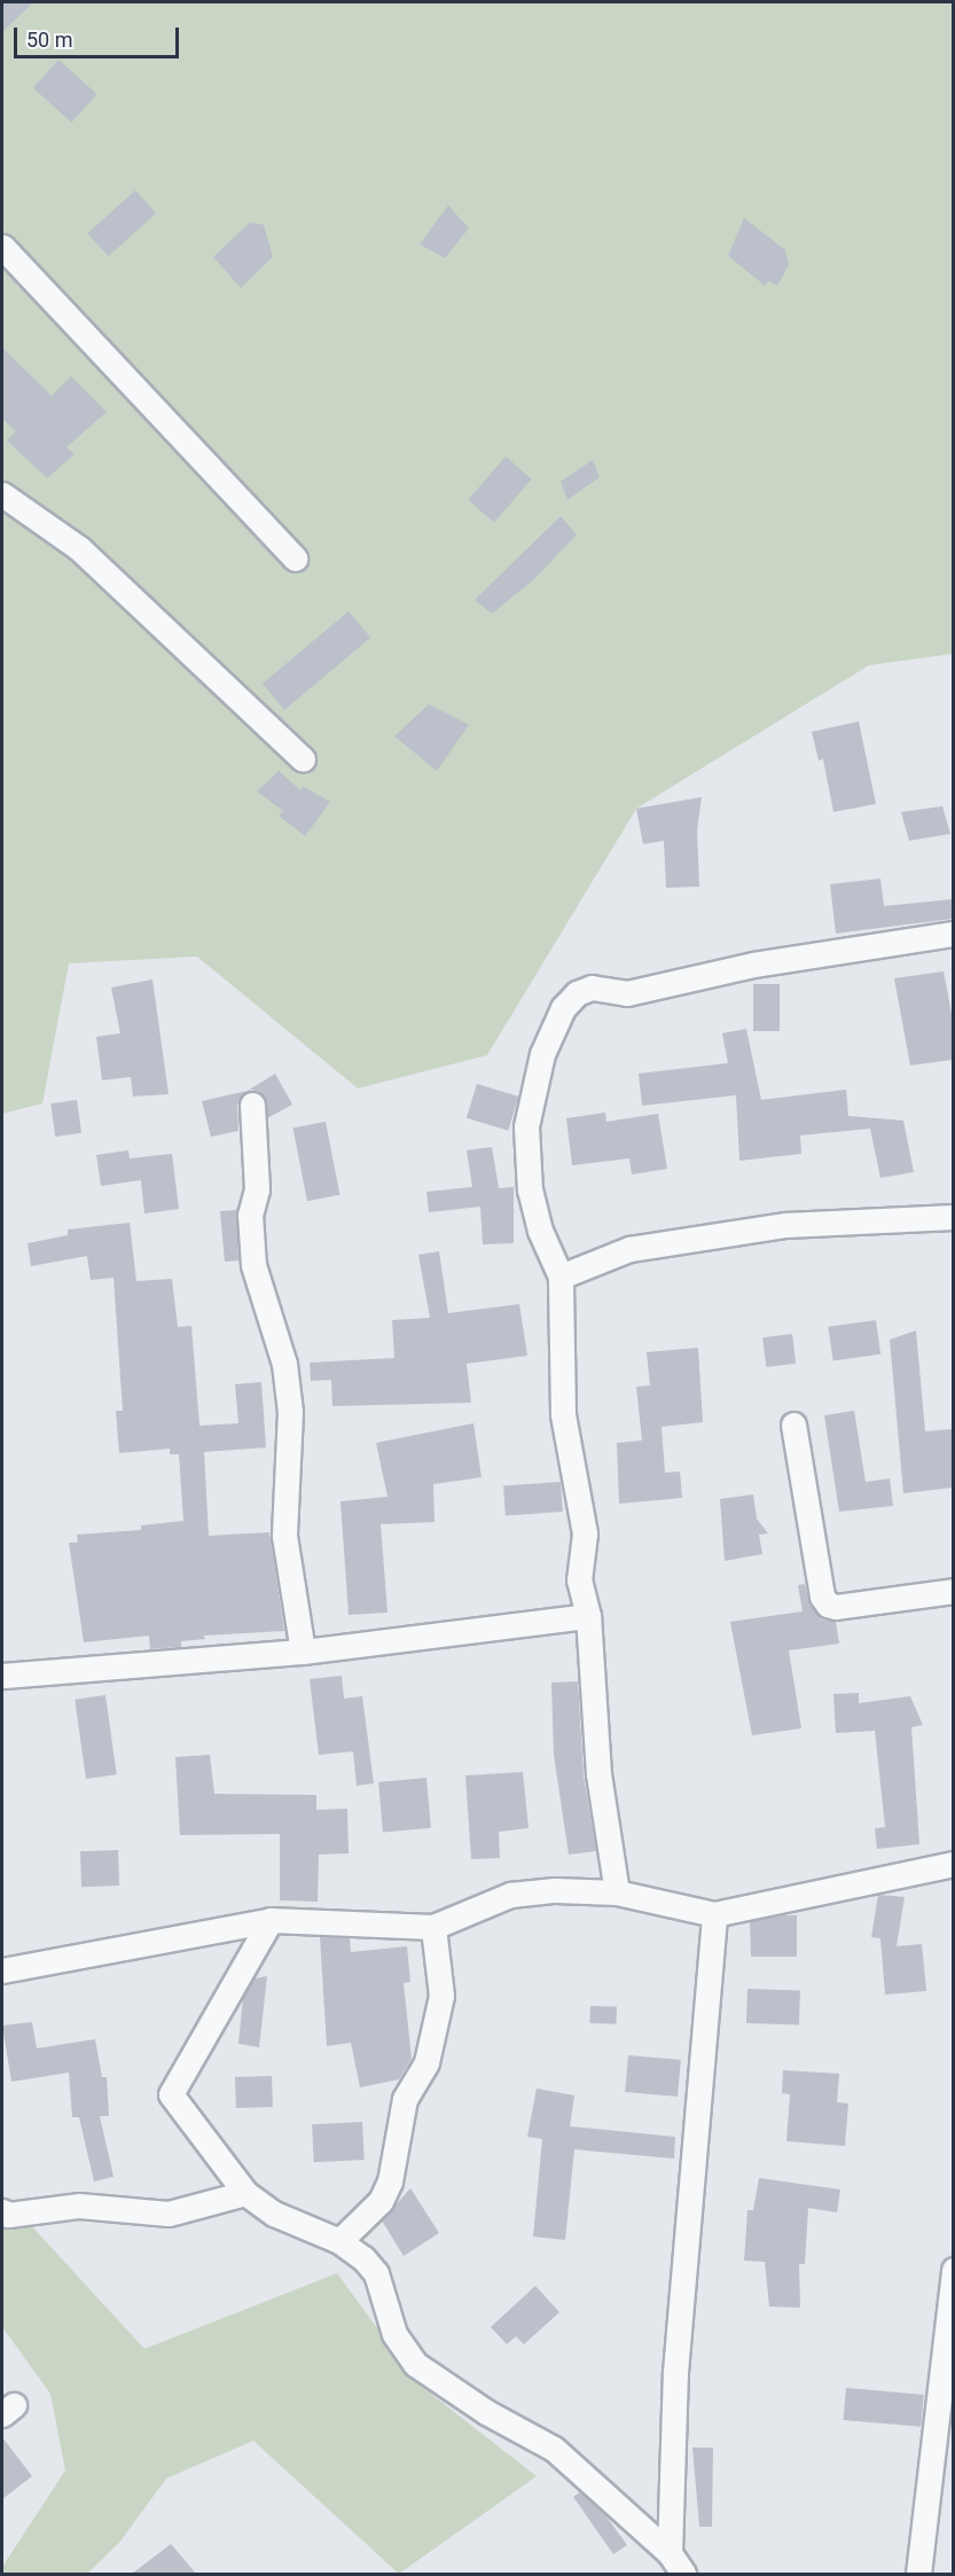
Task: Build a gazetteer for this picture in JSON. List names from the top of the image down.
{
  "scale_bar": "50 m"
}
